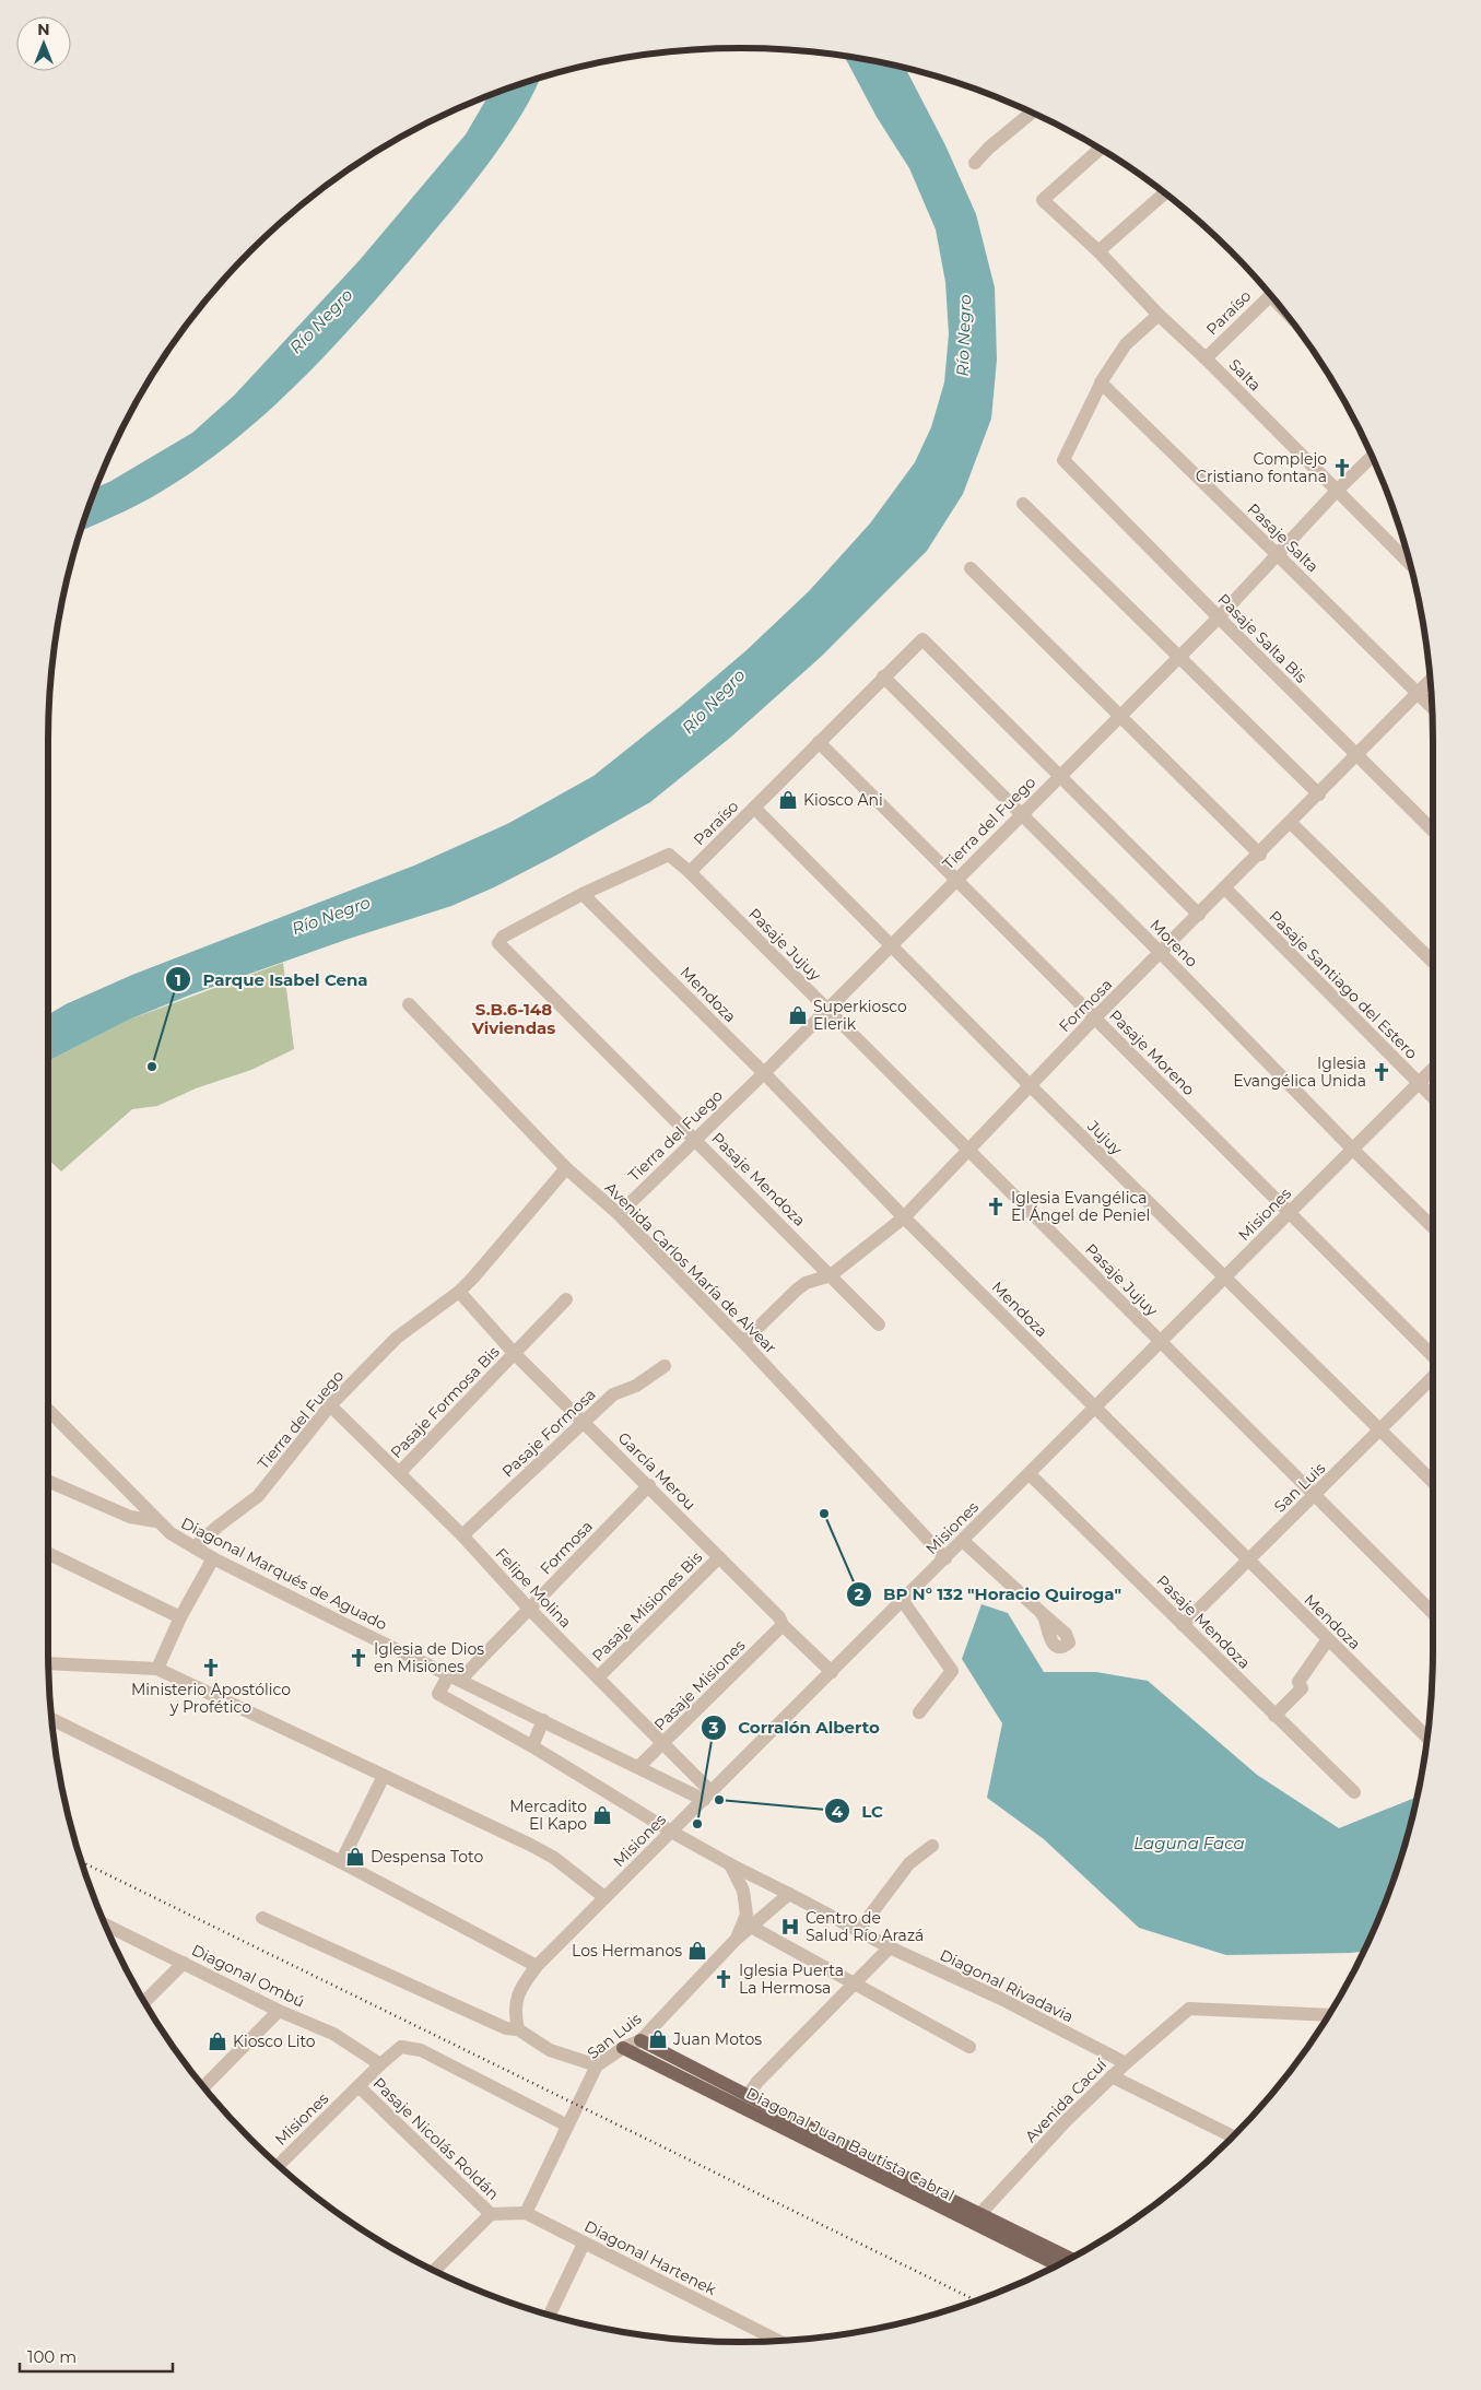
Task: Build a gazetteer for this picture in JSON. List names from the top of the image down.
{
  "streets": {
    "main road": ["Diagonal Juan Bautista Cabral"],
    "street": [
      "Paraíso",
      "Salta",
      "Pasaje Salta",
      "Pasaje Salta Bis",
      "Tierra del Fuego",
      "Moreno",
      "Pasaje Jujuy",
      "Pasaje Santiago del Estero",
      "Mendoza",
      "Formosa",
      "Pasaje Moreno",
      "Jujuy",
      "Pasaje Mendoza",
      "Misiones",
      "Avenida Carlos María de Alvear",
      "Pasaje Formosa Bis",
      "Pasaje Formosa",
      "García Merou",
      "San Luis",
      "Diagonal Marqués de Aguado",
      "Felipe Molina",
      "Pasaje Misiones Bis",
      "Pasaje Misiones",
      "Diagonal Ombú",
      "Diagonal Rivadavia",
      "Avenida Cacuí",
      "Pasaje Nicolás Roldán",
      "Diagonal Hartenek"
    ]
  },
  "crossings": [
    ["Paraíso", "Salta"],
    ["Paraíso", "Tierra del Fuego"],
    ["Paraíso", "Moreno"],
    ["Paraíso", "Pasaje Jujuy"],
    ["Paraíso", "Pasaje Moreno"],
    ["Paraíso", "Jujuy"],
    ["Salta", "Tierra del Fuego"],
    ["Pasaje Salta", "Pasaje Salta Bis"],
    ["Pasaje Salta", "Tierra del Fuego"],
    ["Pasaje Salta", "Formosa"],
    ["Pasaje Salta Bis", "Tierra del Fuego"],
    ["Pasaje Salta Bis", "Formosa"],
    ["Tierra del Fuego", "Moreno"],
    ["Tierra del Fuego", "Pasaje Jujuy"],
    ["Tierra del Fuego", "Mendoza"],
    ["Tierra del Fuego", "Pasaje Moreno"],
    ["Tierra del Fuego", "Jujuy"],
    ["Tierra del Fuego", "Pasaje Mendoza"],
    ["Tierra del Fuego", "Avenida Carlos María de Alvear"],
    ["Tierra del Fuego", "García Merou"],
    ["Tierra del Fuego", "Diagonal Marqués de Aguado"],
    ["Tierra del Fuego", "Felipe Molina"],
    ["Moreno", "Formosa"],
    ["Moreno", "Misiones"],
    ["Pasaje Jujuy", "Formosa"],
    ["Pasaje Jujuy", "Misiones"],
    ["Pasaje Jujuy", "San Luis"],
    ["Pasaje Santiago del Estero", "Formosa"],
    ["Pasaje Santiago del Estero", "Misiones"],
    ["Mendoza", "Formosa"],
    ["Mendoza", "Pasaje Mendoza"],
    ["Mendoza", "Misiones"],
    ["Mendoza", "San Luis"],
    ["Formosa", "Pasaje Moreno"],
    ["Formosa", "Jujuy"],
    ["Formosa", "Pasaje Mendoza"],
    ["Formosa", "Avenida Carlos María de Alvear"],
    ["Formosa", "García Merou"],
    ["Formosa", "Diagonal Marqués de Aguado"],
    ["Formosa", "Felipe Molina"],
    ["Pasaje Moreno", "Misiones"],
    ["Jujuy", "Misiones"],
    ["Jujuy", "San Luis"],
    ["Pasaje Mendoza", "Misiones"],
    ["Pasaje Mendoza", "San Luis"],
    ["Misiones", "Avenida Carlos María de Alvear"],
    ["Misiones", "García Merou"],
    ["Misiones", "San Luis"],
    ["Misiones", "Diagonal Marqués de Aguado"],
    ["Misiones", "Felipe Molina"],
    ["Misiones", "Diagonal Ombú"],
    ["Misiones", "Diagonal Rivadavia"],
    ["Misiones", "Pasaje Nicolás Roldán"],
    ["Pasaje Formosa Bis", "García Merou"],
    ["Pasaje Formosa Bis", "Felipe Molina"],
    ["Pasaje Formosa", "García Merou"],
    ["Pasaje Formosa", "Felipe Molina"],
    ["García Merou", "Pasaje Misiones Bis"],
    ["García Merou", "Pasaje Misiones"],
    ["San Luis", "Diagonal Rivadavia"],
    ["San Luis", "Diagonal Juan Bautista Cabral"],
    ["San Luis", "Diagonal Hartenek"],
    ["Diagonal Marqués de Aguado", "Felipe Molina"],
    ["Diagonal Marqués de Aguado", "Pasaje Misiones"],
    ["Felipe Molina", "Pasaje Misiones Bis"],
    ["Felipe Molina", "Pasaje Misiones"],
    ["Diagonal Rivadavia", "Avenida Cacuí"],
    ["Avenida Cacuí", "Diagonal Juan Bautista Cabral"],
    ["Pasaje Nicolás Roldán", "Diagonal Hartenek"]
  ],
  "districts": ["S.B.6-148 Viviendas"],
  "water": ["Río Negro", "Laguna Faca"],
  "places": {
    "church": [
      "Complejo Cristiano fontana",
      "Iglesia Evangélica Unida",
      "Iglesia Evangélica El Ángel de Peniel",
      "Iglesia de Dios en Misiones",
      "Ministerio Apostólico y Profético",
      "Iglesia Puerta La Hermosa"
    ],
    "shop": [
      "Kiosco Ani",
      "Superkiosco Elerik",
      "Mercadito El Kapo",
      "Despensa Toto",
      "Los Hermanos",
      "Juan Motos",
      "Kiosco Lito"
    ],
    "other": [
      "Parque Isabel Cena",
      "BP N° 132 \"Horacio Quiroga\"",
      "LC",
      "Corralón Alberto"
    ],
    "hospital": ["Centro de Salud Río Arazá"]
  },
  "scale_bar": "100 m",
  "north": "top"
}
